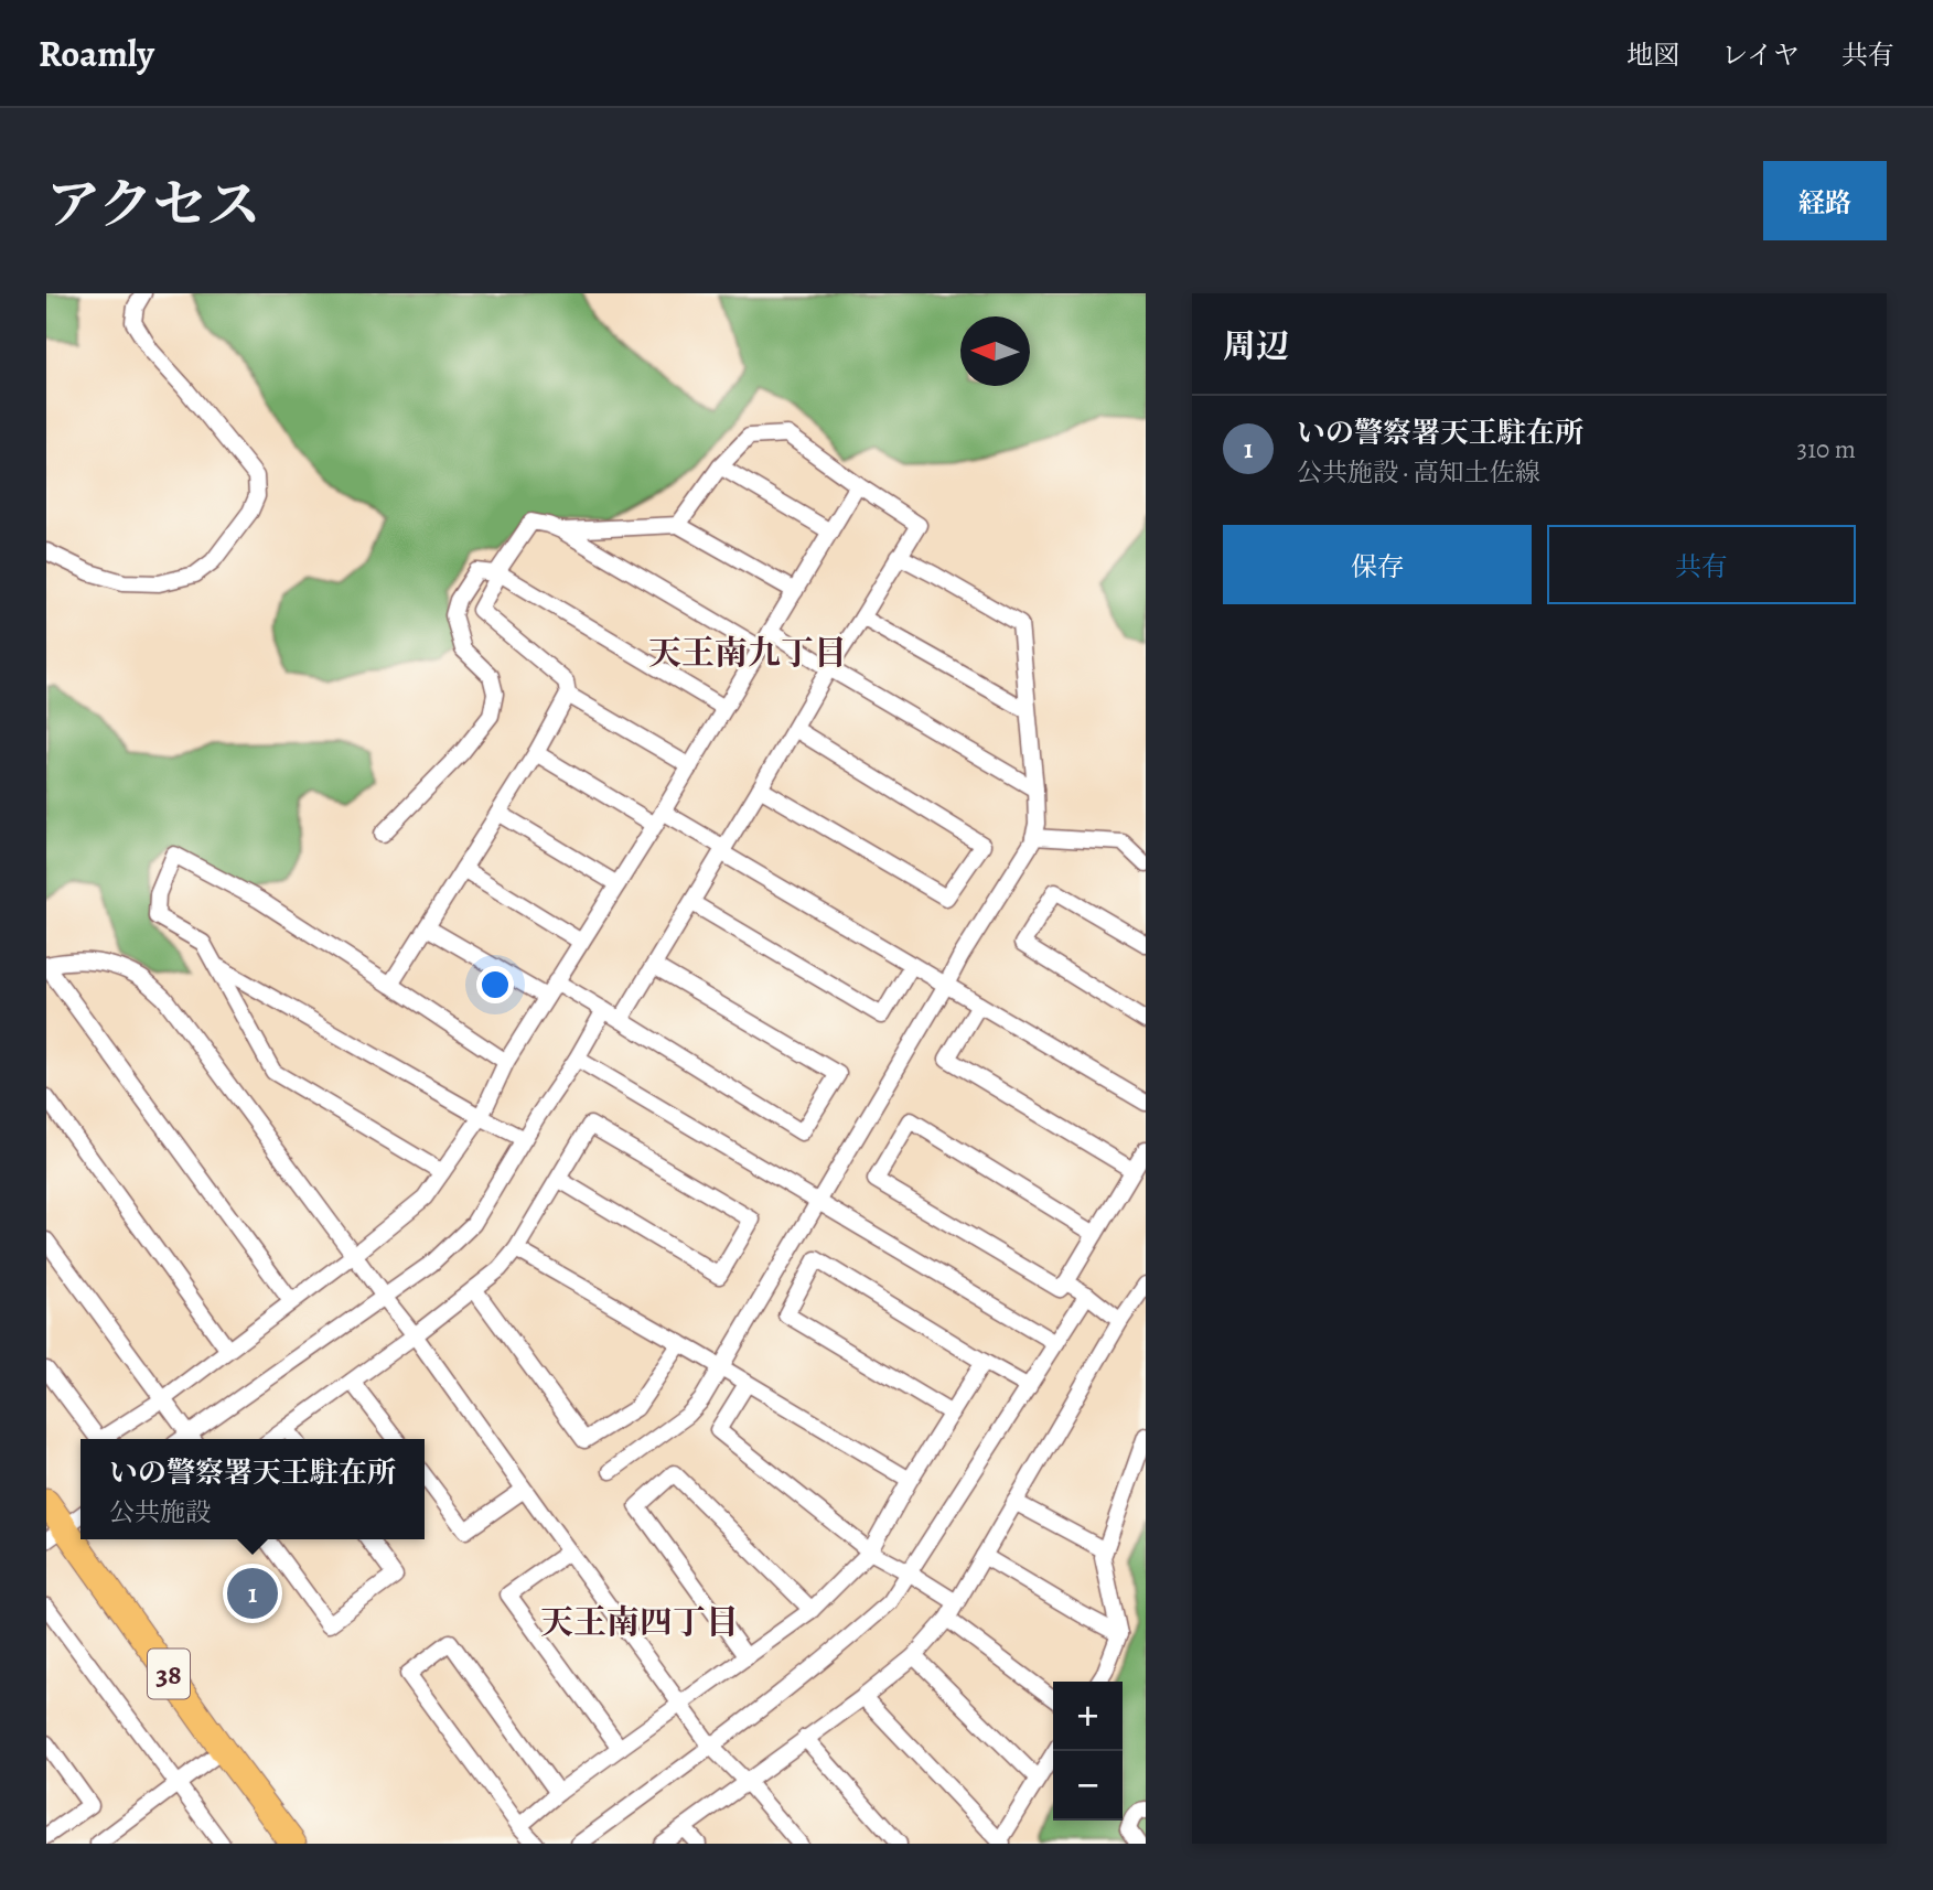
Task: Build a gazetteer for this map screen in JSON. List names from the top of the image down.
{
  "streets": {
    "main road": ["38"]
  },
  "districts": ["天王南九丁目", "天王南四丁目"],
  "north": "left",
  "page": {
    "header": "Roamly",
    "nav": ["地図", "レイヤ", "共有"],
    "title": "アクセス",
    "buttons": [
      "経路",
      ["保存", "共有"]
    ],
    "heading": "周辺",
    "list": [
      {
        "mark": "1",
        "name": "いの警察署天王駐在所",
        "note": "公共施設 · 高知土佐線",
        "value": "310 m"
      }
    ],
    "popup": ["いの警察署天王駐在所", "公共施設"],
    "pins": "1",
    "map_buttons": ["+", "−"]
  }
}
